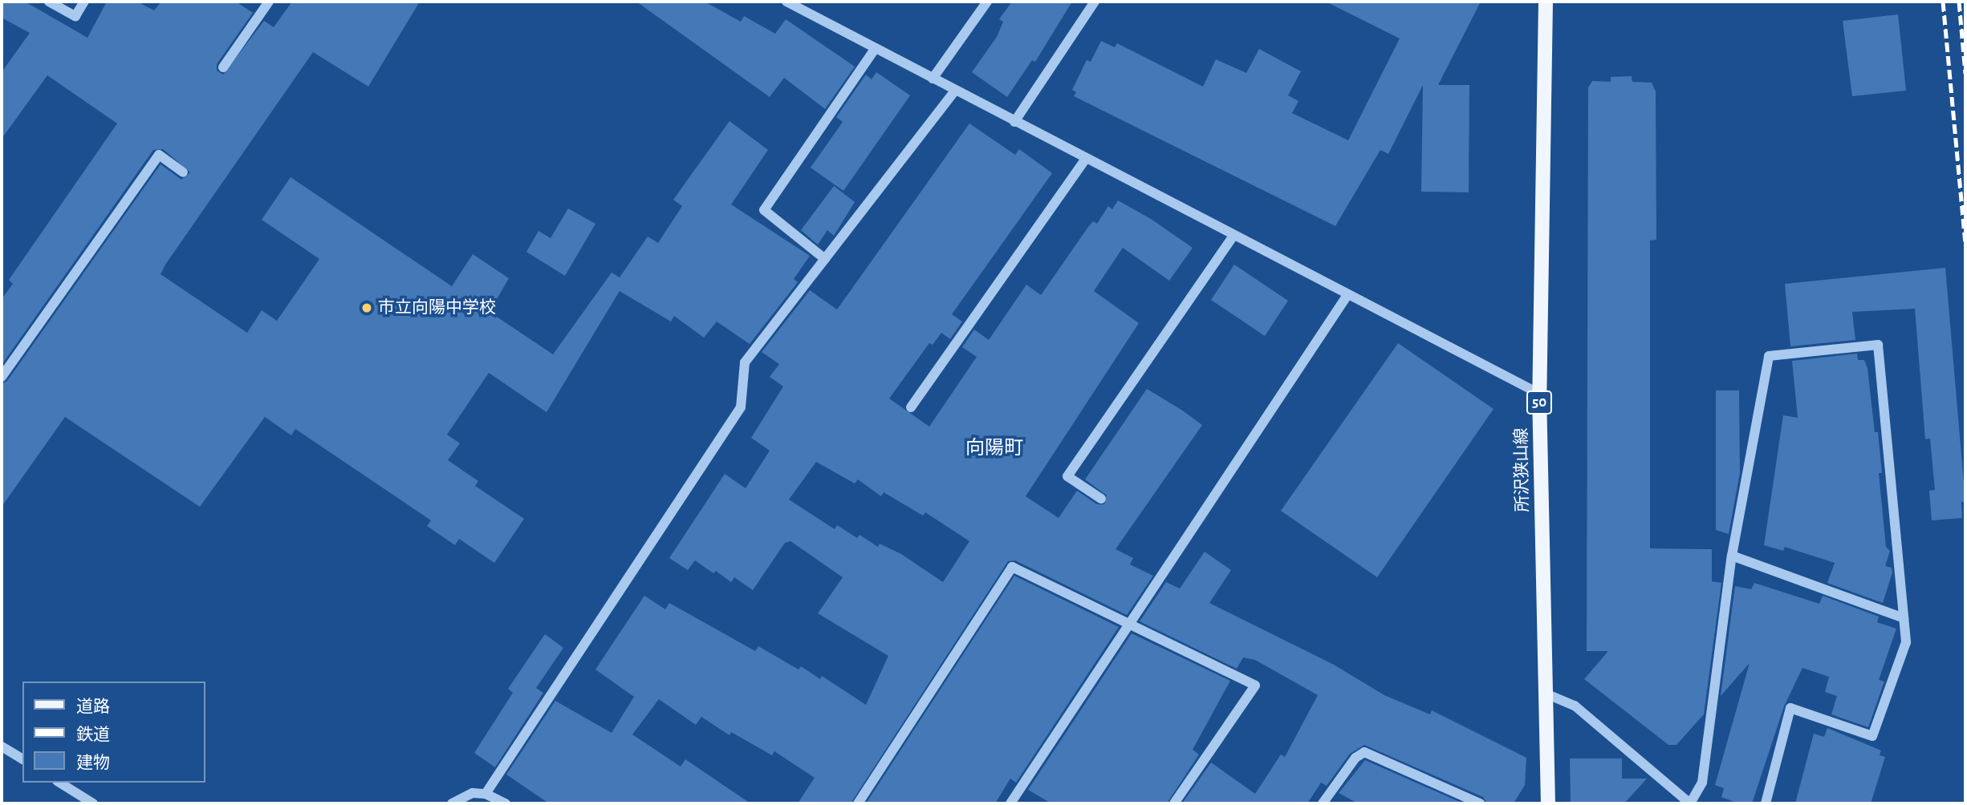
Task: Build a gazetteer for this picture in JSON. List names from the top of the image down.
{
  "streets": {
    "main road": ["50", "所沢狭山線"]
  },
  "districts": ["向陽町"],
  "places": ["市立向陽中学校"],
  "legend": ["道路", "鉄道", "建物"]
}
